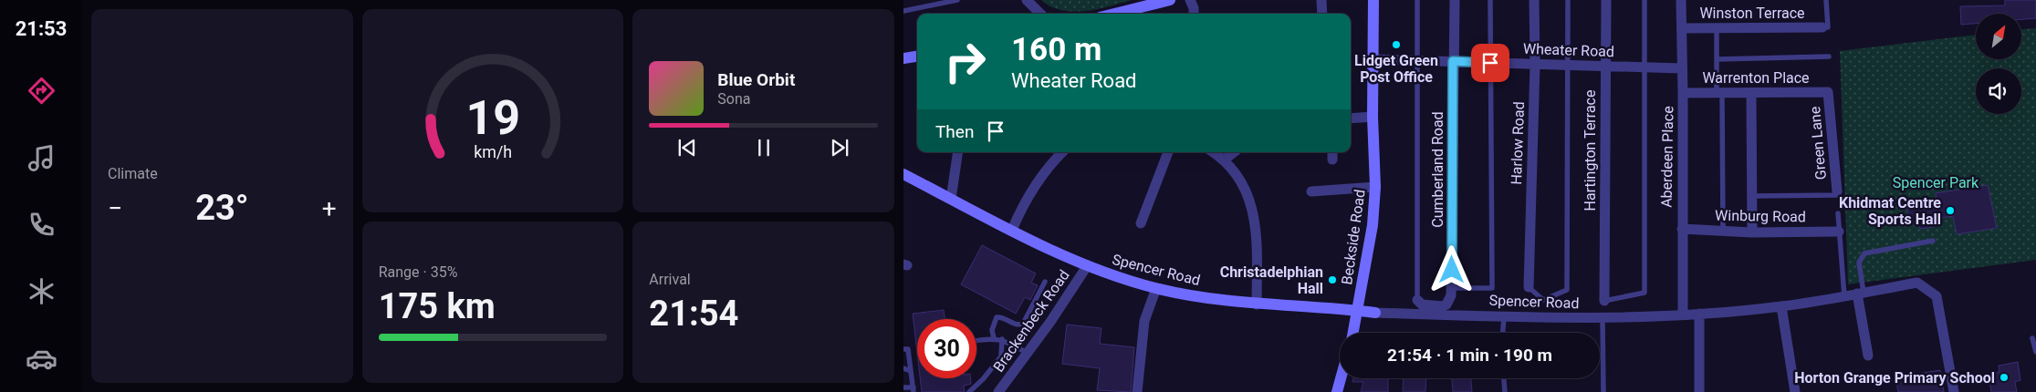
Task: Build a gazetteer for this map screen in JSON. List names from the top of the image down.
{
  "streets": {
    "street": [
      "Winston Terrace",
      "Wheater Road",
      "Warrenton Place",
      "Harlow Road",
      "Green Lane",
      "Hartington Terrace",
      "Aberdeen Place",
      "Cumberland Road",
      "Winburg Road",
      "Beckside Road",
      "Spencer Road",
      "Brackenbeck Road"
    ]
  },
  "crossings": [
    ["Winston Terrace", "Aberdeen Place"],
    ["Wheater Road", "Harlow Road"],
    ["Wheater Road", "Hartington Terrace"],
    ["Wheater Road", "Aberdeen Place"],
    ["Wheater Road", "Cumberland Road"],
    ["Wheater Road", "Beckside Road"],
    ["Warrenton Place", "Green Lane"],
    ["Warrenton Place", "Aberdeen Place"],
    ["Aberdeen Place", "Winburg Road"],
    ["Aberdeen Place", "Spencer Road"],
    ["Beckside Road", "Spencer Road"],
    ["Spencer Road", "Brackenbeck Road"]
  ],
  "parks": ["Spencer Park"],
  "places": [
    "Lidget Green Post Office",
    "Khidmat Centre Sports Hall",
    "Christadelphian Hall",
    "Horton Grange Primary School"
  ],
  "north": "top right",
  "page": {
    "tabs": "21:53",
    "tile": [
      "Climate",
      ["Range · 35%", "175 km"],
      ["Arrival", "21:54"]
    ],
    "turn": ["160 m", "Wheater Road"],
    "song": ["Blue Orbit", "Sona"],
    "then": "Then",
    "heat": ["−", "23°", "+"],
    "limit": "30",
    "trip": "21:54 · 1 min · 190 m",
    "gauge": ["19", "km/h"]
  }
}
